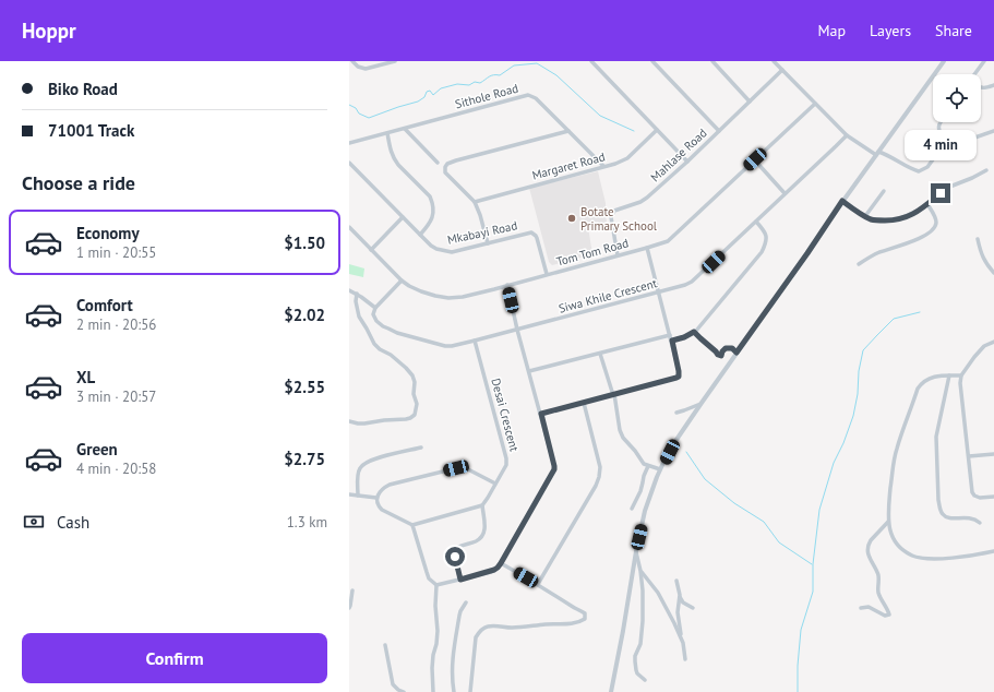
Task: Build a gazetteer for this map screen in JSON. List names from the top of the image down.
{
  "streets": {
    "street": [
      "Sithole Road",
      "Mahlase Road",
      "Margaret Road",
      "Mkabayi Road",
      "Tom Tom Road",
      "Siwa Khile Crescent",
      "Desai Crescent"
    ]
  },
  "crossings": [
    ["Sithole Road", "Margaret Road"],
    ["Mahlase Road", "Tom Tom Road"],
    ["Mkabayi Road", "Tom Tom Road"],
    ["Siwa Khile Crescent", "Desai Crescent"]
  ],
  "places": ["Botate Primary School"],
  "page": {
    "header": "Hoppr",
    "nav": ["Map", "Layers", "Share"],
    "banner": ["Biko Road", "71001 Track"],
    "bubble": "4 min",
    "heading": "Choose a ride",
    "list": [
      {
        "name": "Economy",
        "note": "1 min · 20:55",
        "value": "$1.50"
      },
      {
        "name": "Comfort",
        "note": "2 min · 20:56",
        "value": "$2.02"
      },
      {
        "name": "XL",
        "note": "3 min · 20:57",
        "value": "$2.55"
      },
      {
        "name": "Green",
        "note": "4 min · 20:58",
        "value": "$2.75"
      }
    ],
    "pay": ["Cash", "1.3 km"],
    "buttons": "Confirm"
  }
}
